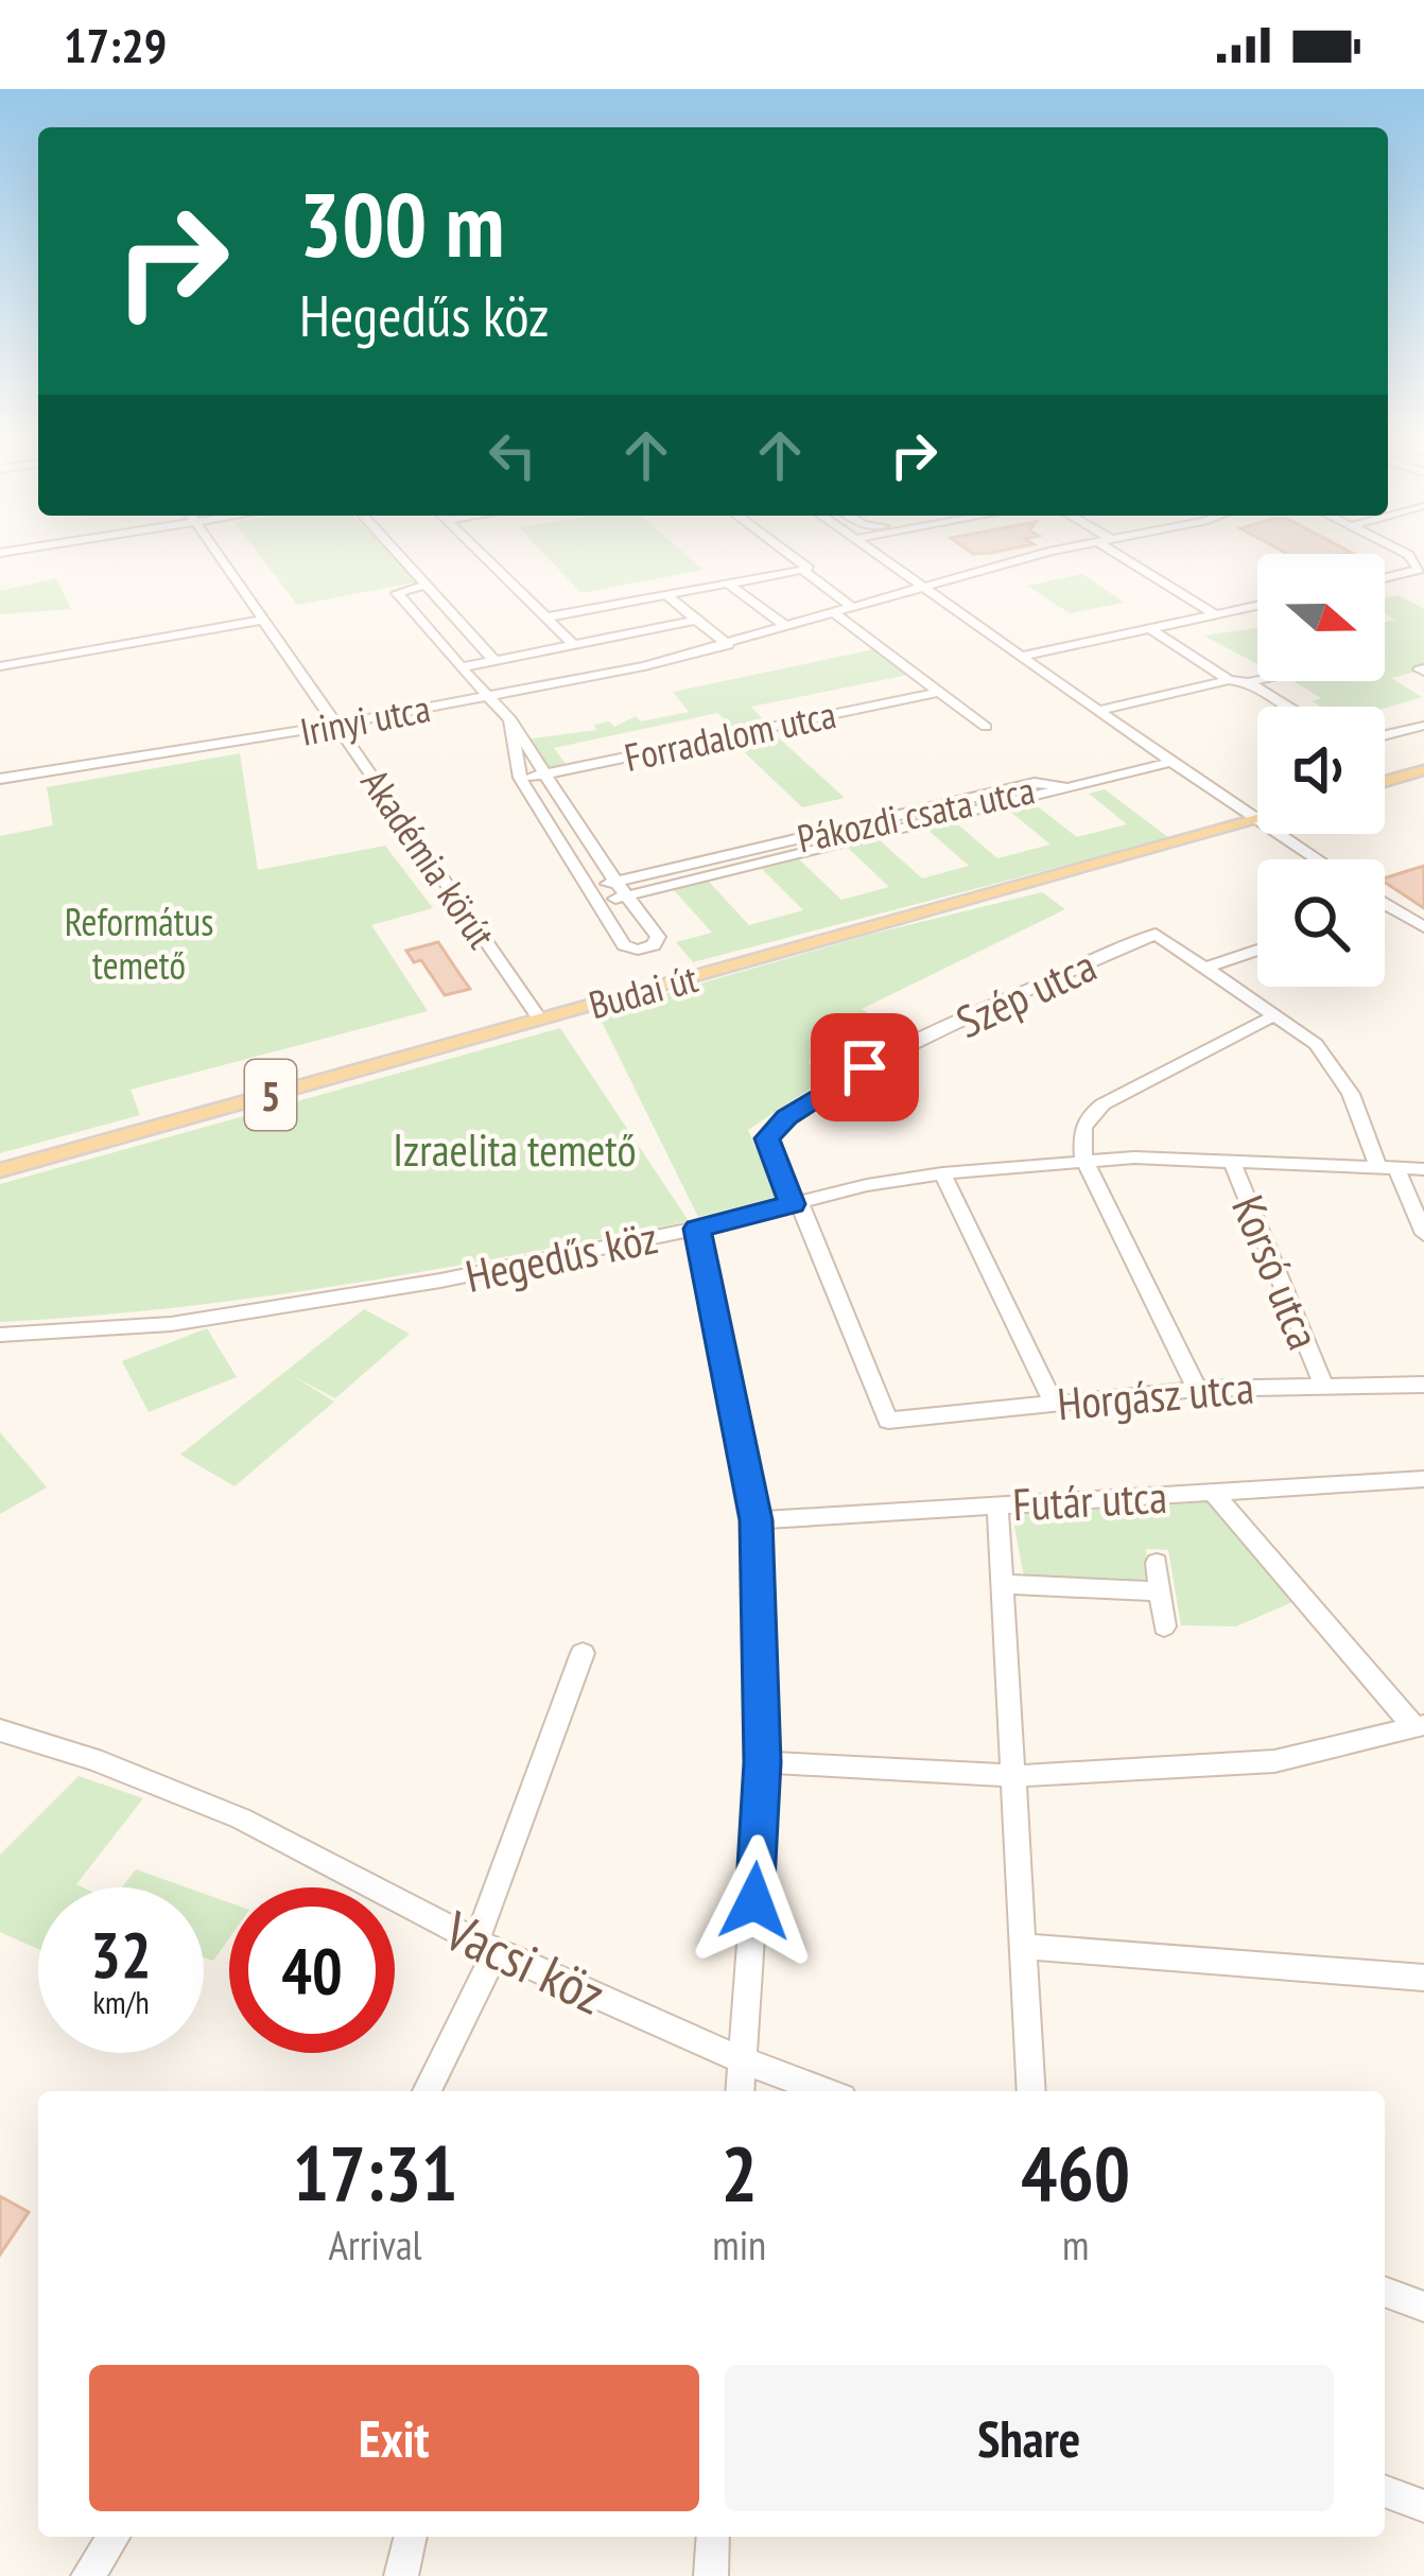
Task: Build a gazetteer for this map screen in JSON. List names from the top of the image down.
{
  "streets": {
    "main road": ["Budai út", "5"],
    "street": [
      "Irinyi utca",
      "Forradalom utca",
      "Pákozdi csata utca",
      "Akadémia körút",
      "Szép utca",
      "Hegedűs köz",
      "Korsó utca",
      "Horgász utca",
      "Futár utca",
      "Vacsi köz"
    ]
  },
  "crossings": [
    ["Irinyi utca", "Forradalom utca"],
    ["Irinyi utca", "Akadémia körút"],
    ["Akadémia körút", "Budai út"],
    ["Szép utca", "Hegedűs köz"],
    ["Szép utca", "Horgász utca"],
    ["Hegedűs köz", "Korsó utca"],
    ["Hegedűs köz", "Horgász utca"],
    ["Korsó utca", "Horgász utca"]
  ],
  "parks": ["Református temető", "Izraelita temető"],
  "north": "right",
  "page": {
    "status": "17:29",
    "turn": ["300 m", "Hegedűs köz"],
    "speed": "32 km/h",
    "limit": "40",
    "eta": [
      "17:31",
      "Arrival",
      "2",
      "min",
      "460",
      "m"
    ],
    "buttons": ["Exit", "Share"]
  }
}
